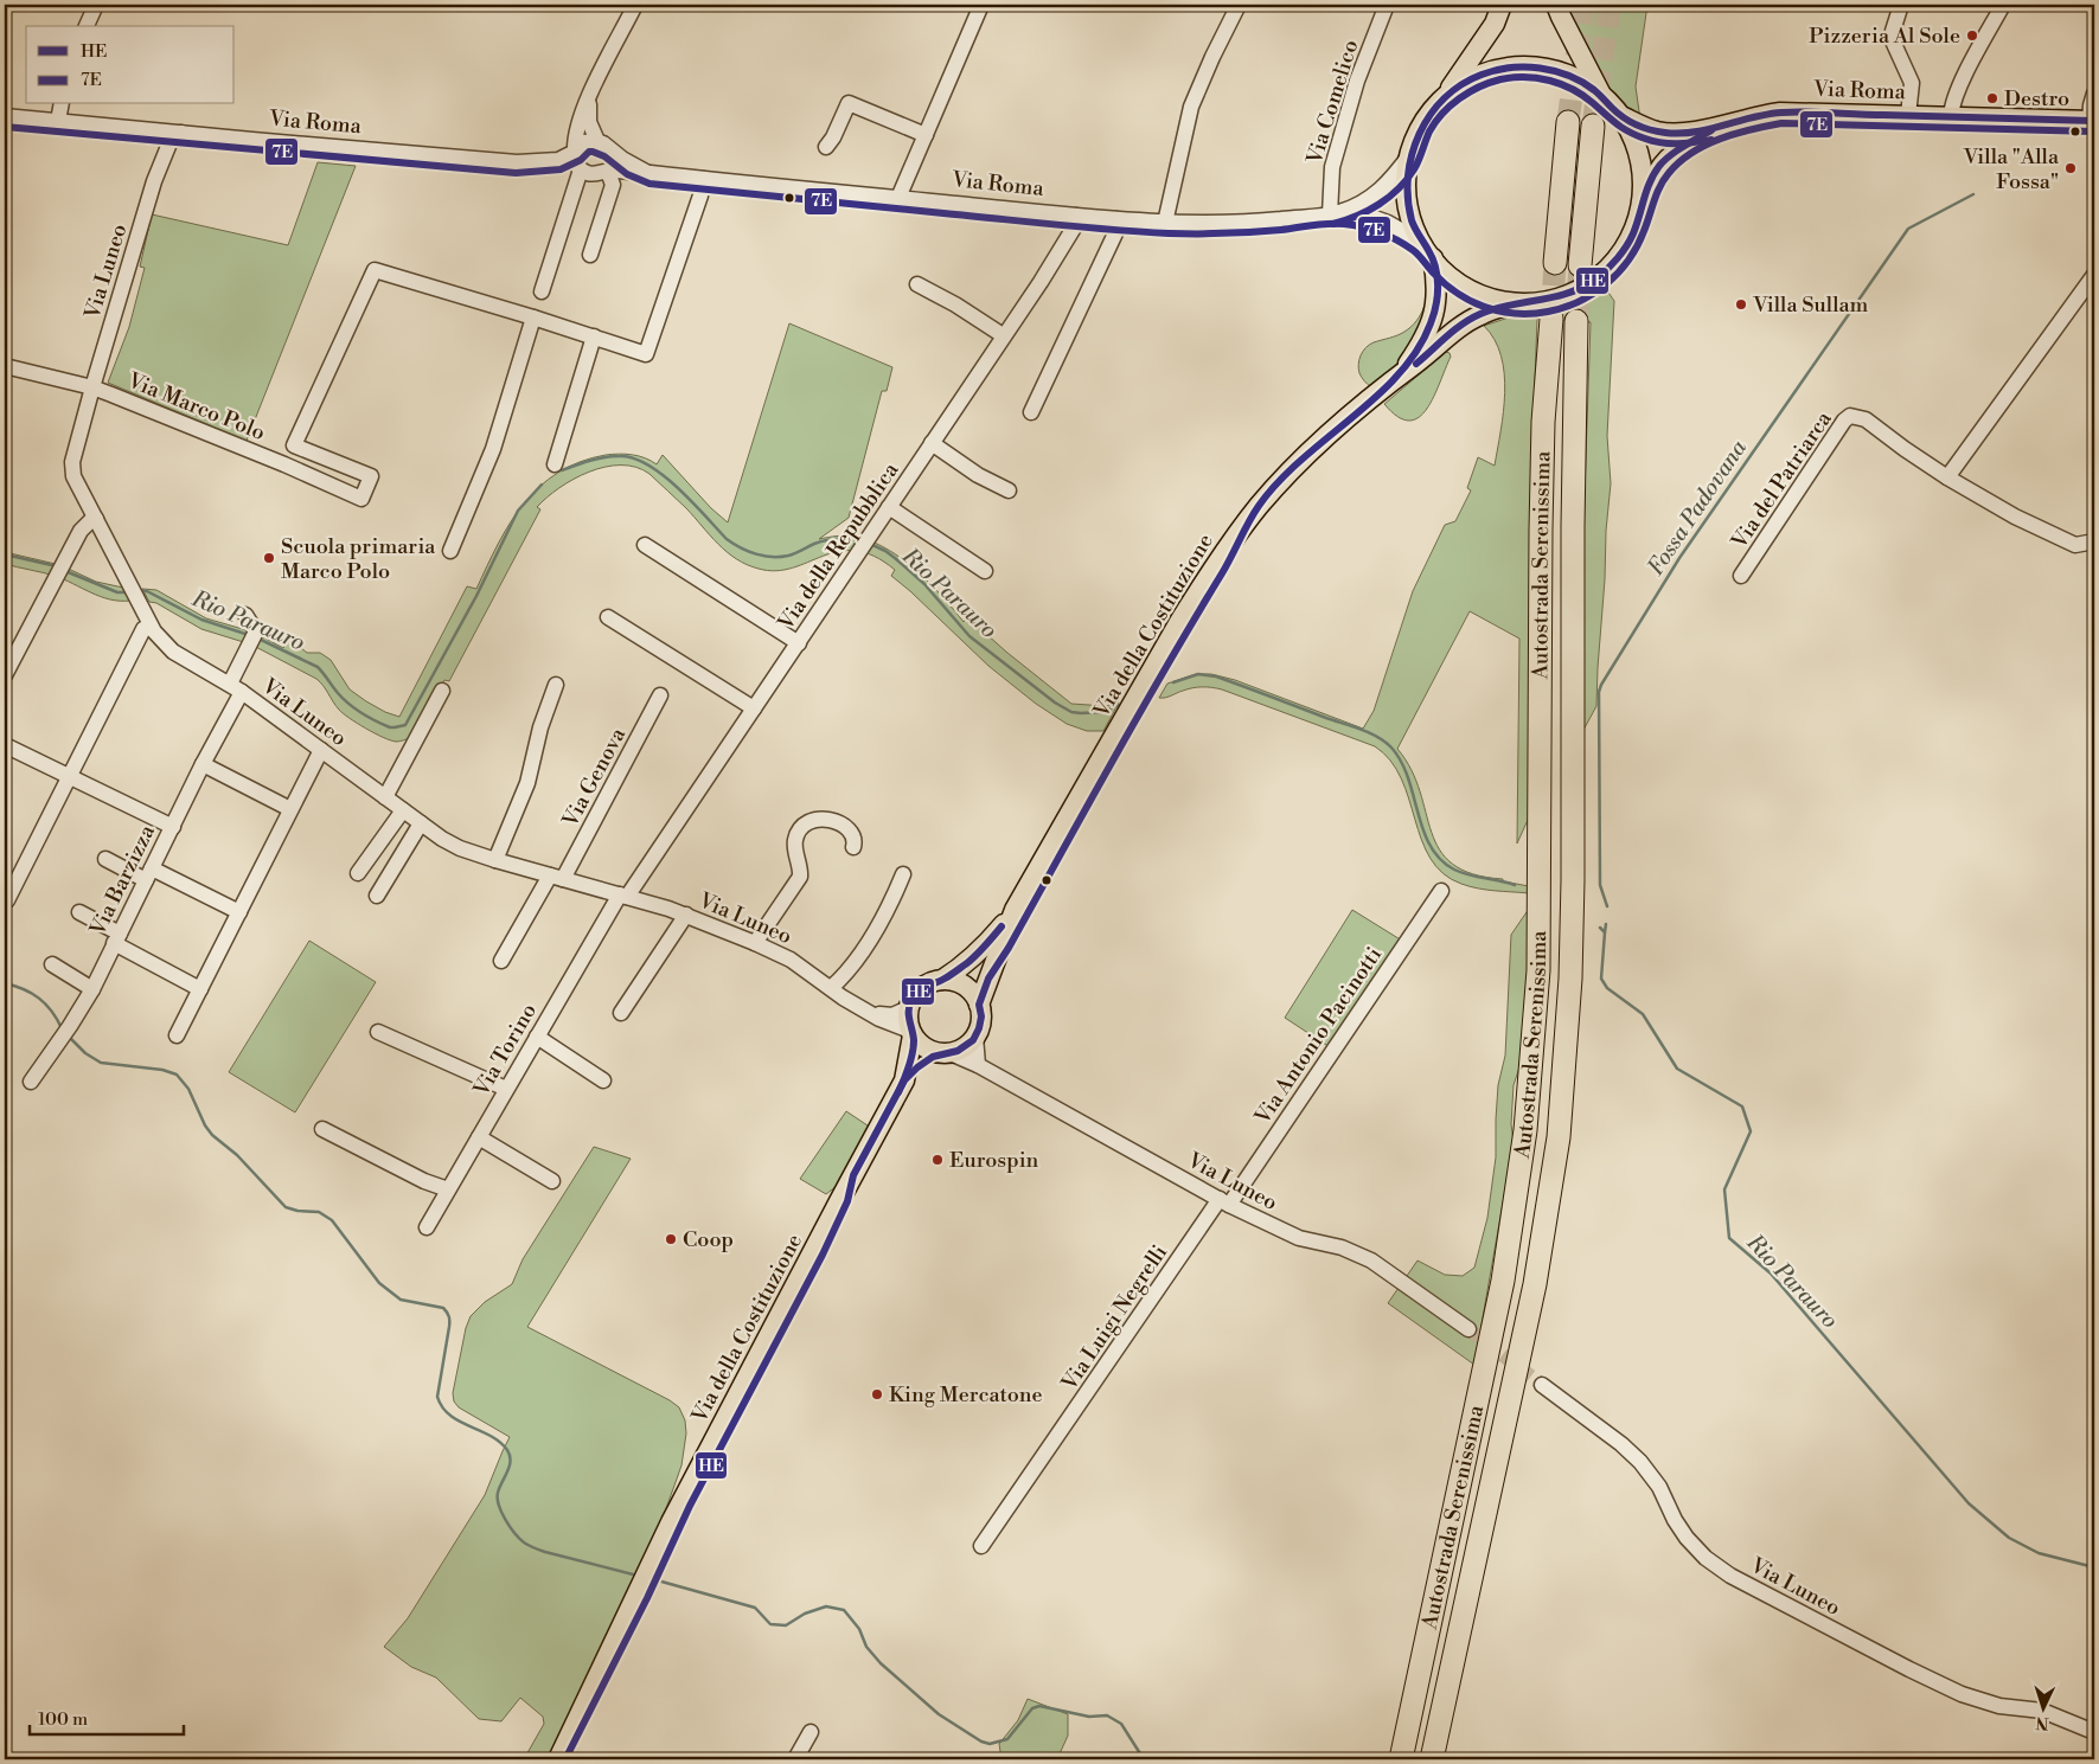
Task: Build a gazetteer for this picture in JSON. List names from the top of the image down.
{
  "streets": {
    "highway": ["Autostrada Serenissima"],
    "main road": ["Via Roma", "Via della Costituzione"],
    "street": [
      "Via Comelico",
      "Via Luneo",
      "Via Marco Polo",
      "Via del Patriarca",
      "Via della Repubblica",
      "Via Genova",
      "Via Barzizza",
      "Via Antonio Pacinotti",
      "Via Torino",
      "Via Luigi Negrelli"
    ]
  },
  "crossings": [
    ["Via Roma", "Via Comelico"],
    ["Via Roma", "Via Luneo"],
    ["Via Roma", "Via della Repubblica"],
    ["Via Luneo", "Via Marco Polo"],
    ["Via Luneo", "Via della Repubblica"],
    ["Via Luneo", "Via della Costituzione"],
    ["Via Luneo", "Via Genova"],
    ["Via Luneo", "Via Barzizza"],
    ["Via Luneo", "Via Antonio Pacinotti"],
    ["Via Luneo", "Via Torino"],
    ["Via Luneo", "Via Luigi Negrelli"],
    ["Via della Repubblica", "Via Torino"],
    ["Via Antonio Pacinotti", "Via Luigi Negrelli"]
  ],
  "water": ["Fossa Padovana", "Rio Parauro"],
  "places": [
    "Pizzeria Al Sole",
    "Destro",
    "Villa \"Alla Fossa\"",
    "Villa Sullam",
    "Scuola primaria Marco Polo",
    "Eurospin",
    "Coop",
    "King Mercatone"
  ],
  "lines": ["transit line HE", "transit line 7E"],
  "legend": ["HE", "7E"],
  "scale_bar": "100 m",
  "north": "bottom"
}
